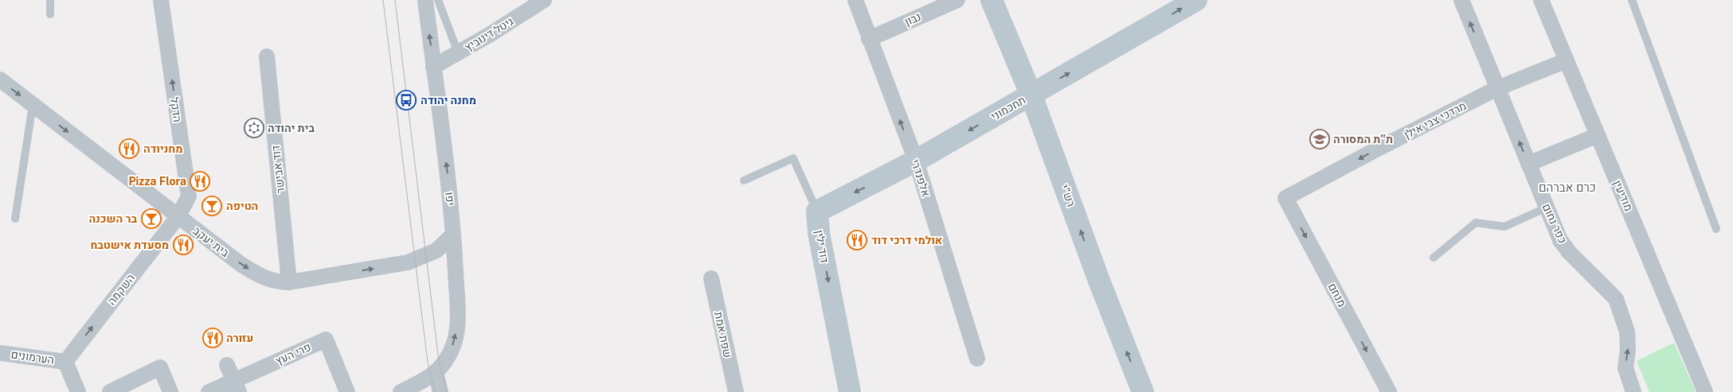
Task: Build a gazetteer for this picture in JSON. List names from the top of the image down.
{
  "streets": {
    "street": [
      "נבון",
      "גיטל דינוביץ",
      "תחכמוני",
      "הדקל",
      "מרדכי צבי אילן",
      "דוד אבישר",
      "אלפנדרי",
      "רש\"י",
      "מודיעין",
      "יפו",
      "כפר נחום",
      "בית יעקב",
      "דוד ילין",
      "השקמה",
      "מנחם",
      "שפת אמת",
      "פרי העץ",
      "הערמונים"
    ]
  },
  "crossings": [
    ["נבון", "אלפנדרי"],
    ["גיטל דינוביץ", "יפו"],
    ["תחכמוני", "אלפנדרי"],
    ["תחכמוני", "רש\"י"],
    ["תחכמוני", "דוד ילין"],
    ["הדקל", "בית יעקב"],
    ["הדקל", "השקמה"],
    ["מרדכי צבי אילן", "מודיעין"],
    ["מרדכי צבי אילן", "כפר נחום"],
    ["מרדכי צבי אילן", "מנחם"],
    ["דוד אבישר", "בית יעקב"],
    ["יפו", "בית יעקב"],
    ["בית יעקב", "השקמה"],
    ["השקמה", "הערמונים"]
  ],
  "one_way": [
    "הדקל",
    "מרדכי צבי אילן",
    "רש\"י",
    "יפו",
    "כפר נחום",
    "בית יעקב",
    "דוד ילין",
    "השקמה",
    "מנחם"
  ],
  "districts": ["כרם אברהם"],
  "places": {
    "bus stop": ["מחנה יהודה"],
    "synagogue": ["בית יהודה"],
    "school or university": ["ת\"ת המסורה"],
    "restaurant": [
      "מחניודה",
      "Pizza Flora",
      "אולמי דרכי דוד",
      "מסעדת אישטבח",
      "עזורה"
    ],
    "bar": ["הטיפה", "בר השכנה"]
  }
}
